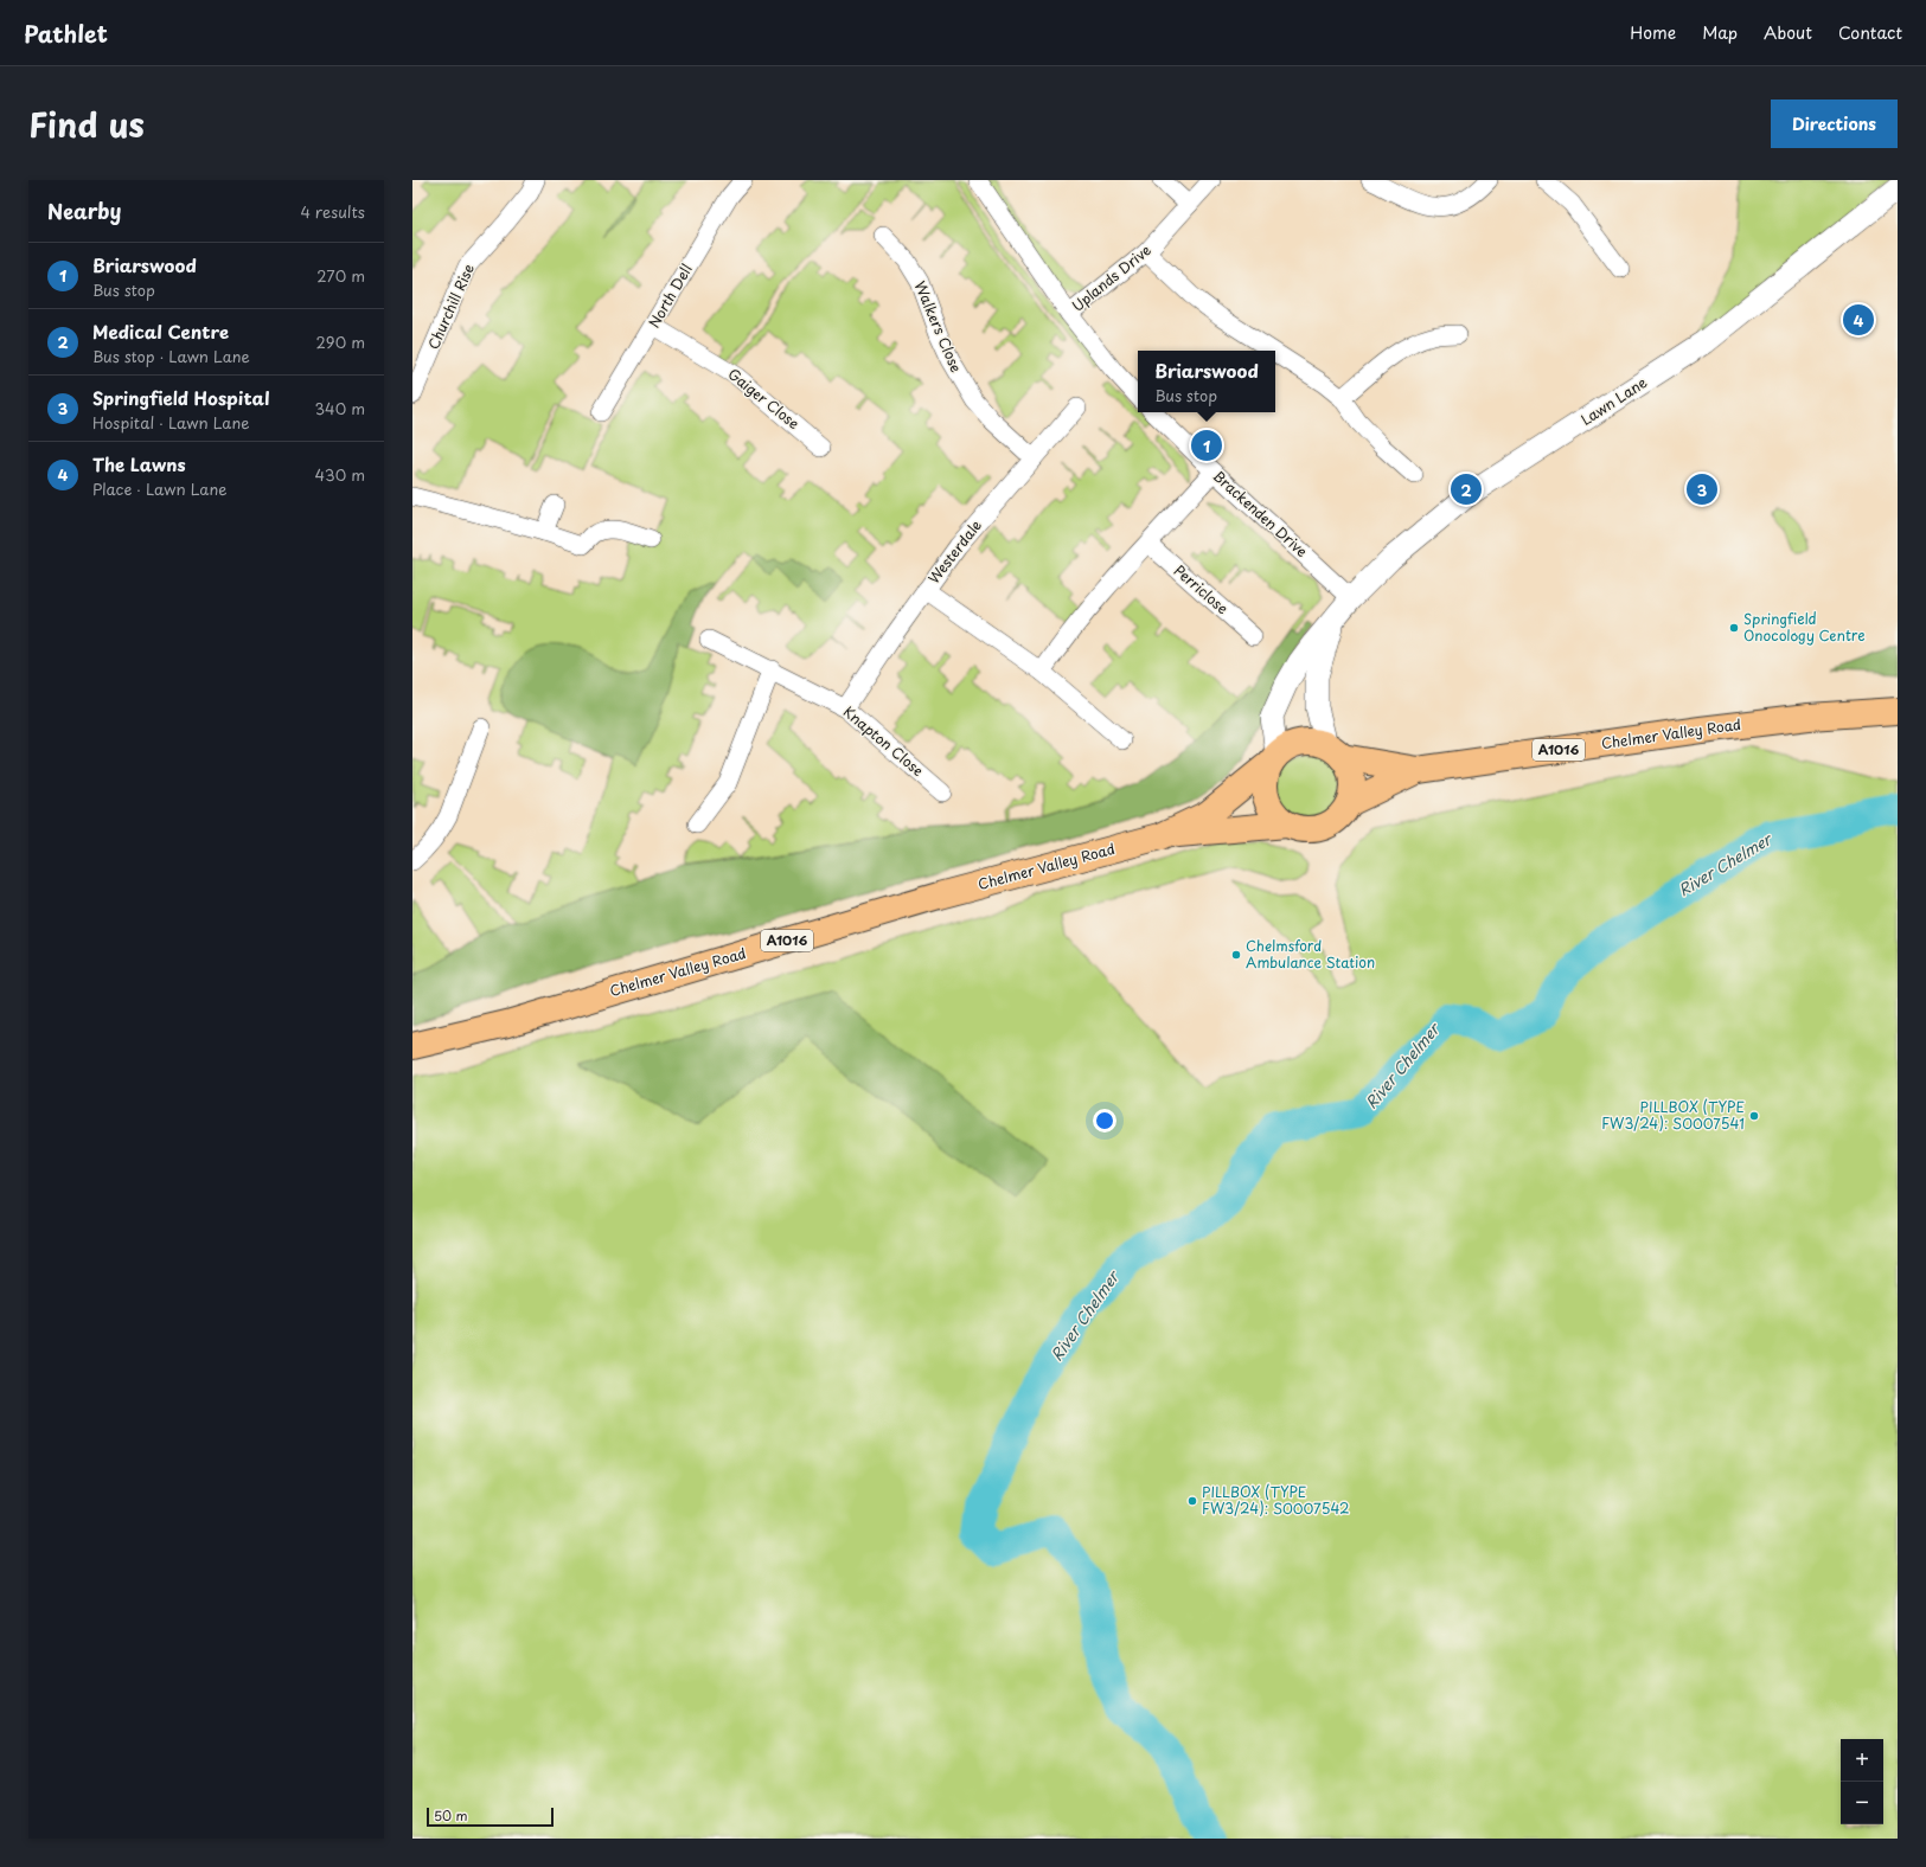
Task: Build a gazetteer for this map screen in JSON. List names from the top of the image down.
{
  "streets": {
    "main road": ["Chelmer Valley Road", "A1016"],
    "street": [
      "Uplands Drive",
      "North Dell",
      "Churchill Rise",
      "Walkers Close",
      "Gaiger Close",
      "Lawn Lane",
      "Brackenden Drive",
      "Westerdale",
      "Perriclose",
      "Knapton Close"
    ]
  },
  "crossings": [
    ["North Dell", "Gaiger Close"],
    ["Walkers Close", "Westerdale"],
    ["Lawn Lane", "Brackenden Drive"],
    ["Lawn Lane", "Chelmer Valley Road"],
    ["Lawn Lane", "A1016"],
    ["Westerdale", "Knapton Close"],
    ["Chelmer Valley Road", "A1016"]
  ],
  "water": ["River Chelmer"],
  "places": [
    "Springfield Onocology Centre",
    "Chelmsford Ambulance Station",
    "PILLBOX (TYPE FW3/24): S0007541",
    "PILLBOX (TYPE FW3/24): S0007542"
  ],
  "scale_bar": "50 m",
  "page": {
    "header": "Pathlet",
    "nav": [
      "Home",
      "Map",
      "About",
      "Contact"
    ],
    "title": "Find us",
    "buttons": "Directions",
    "heading": ["Nearby", "4 results"],
    "list": [
      {
        "mark": "1",
        "name": "Briarswood",
        "note": "Bus stop",
        "value": "270 m"
      },
      {
        "mark": "2",
        "name": "Medical Centre",
        "note": "Bus stop · Lawn Lane",
        "value": "290 m"
      },
      {
        "mark": "3",
        "name": "Springfield Hospital",
        "note": "Hospital · Lawn Lane",
        "value": "340 m"
      },
      {
        "mark": "4",
        "name": "The Lawns",
        "note": "Place · Lawn Lane",
        "value": "430 m"
      }
    ],
    "pins": [
      "4",
      "1",
      "2",
      "3"
    ],
    "popup": ["Briarswood", "Bus stop"],
    "map_buttons": ["+", "−"],
    "scale": "50 m"
  }
}
